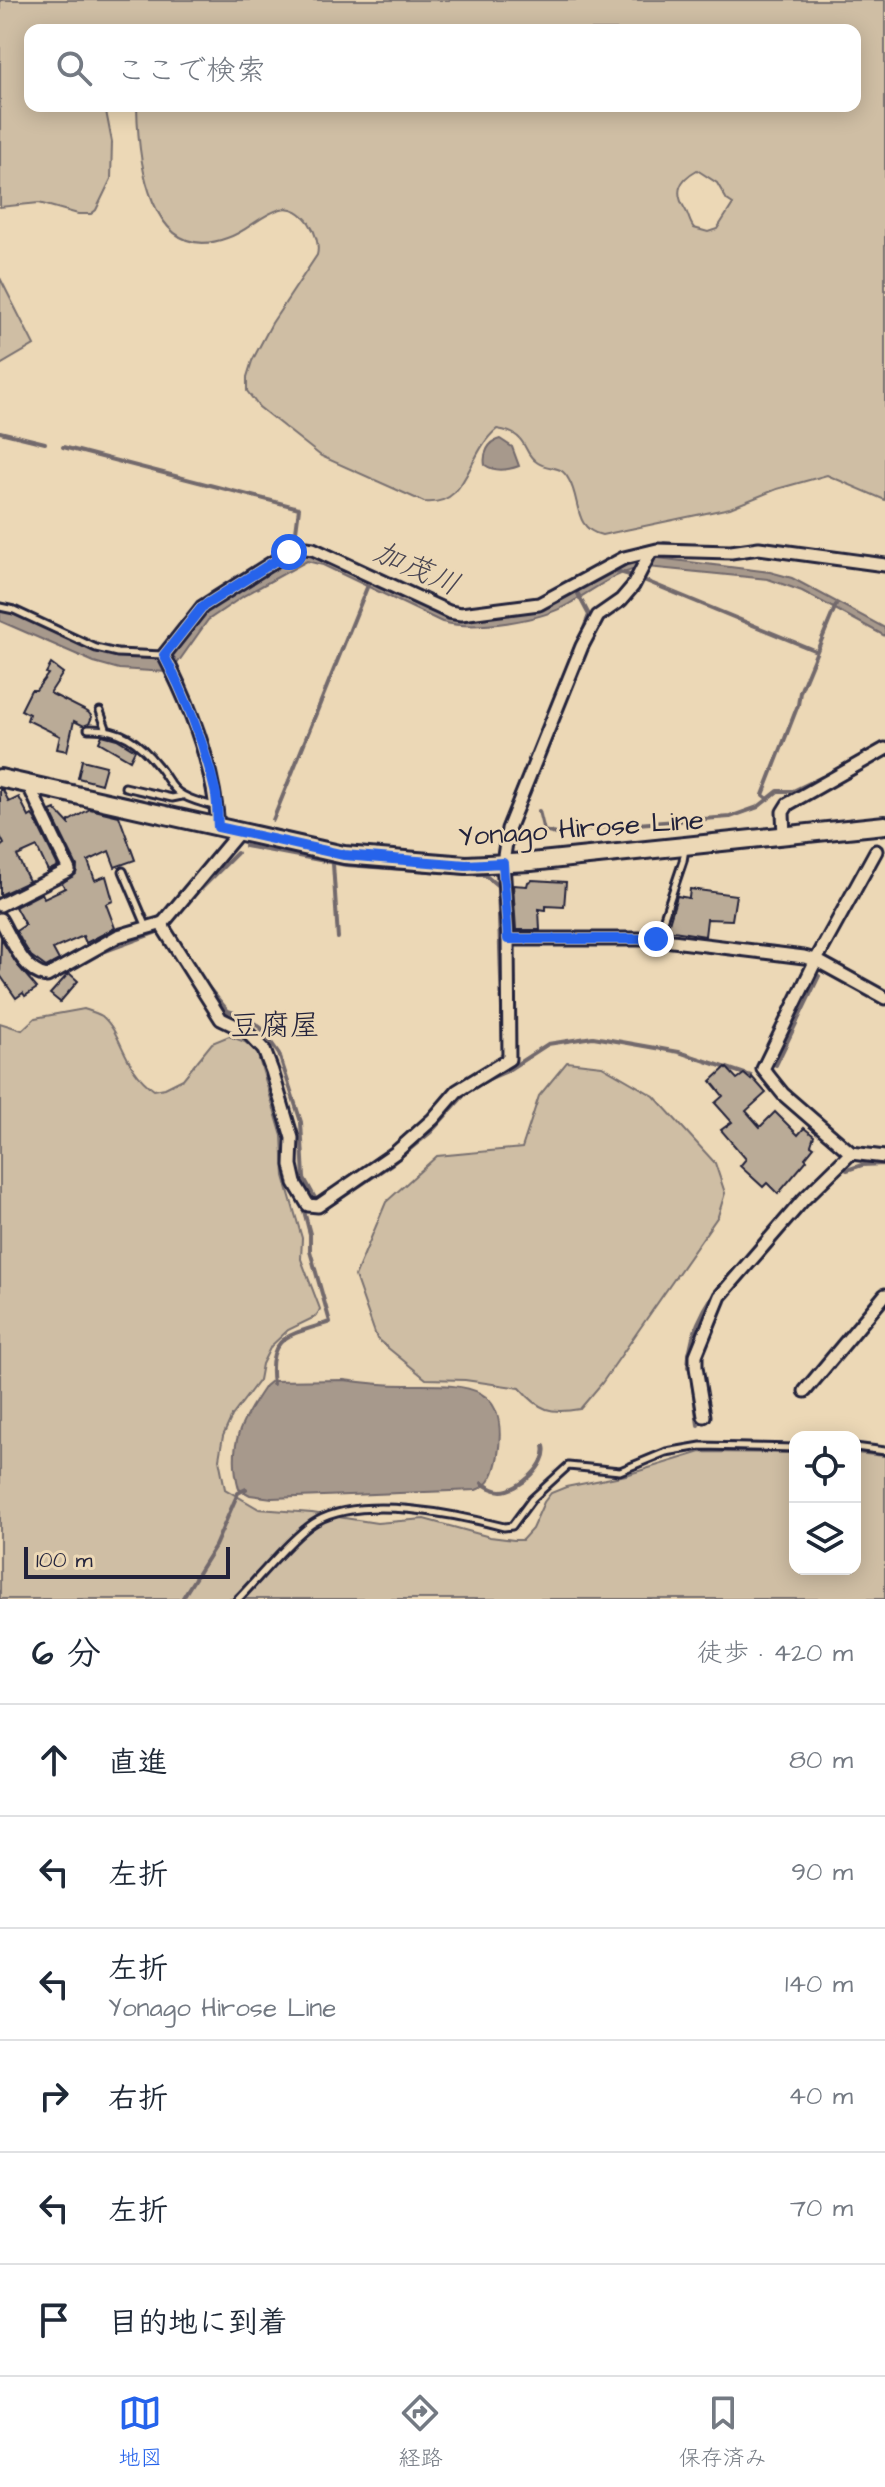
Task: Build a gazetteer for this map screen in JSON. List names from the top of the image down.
{
  "streets": {
    "main road": ["Yonago Hirose Line"]
  },
  "districts": ["豆腐屋"],
  "water": ["加茂川"],
  "scale_bar": "100 m",
  "page": {
    "search": "ここで検索",
    "scale": "100 m",
    "heading": ["6 分", "徒歩 · 420 m"],
    "list": [
      ["直進", "80 m"],
      ["左折", "90 m"],
      ["左折", "Yonago Hirose Line", "140 m"],
      ["右折", "40 m"],
      ["左折", "70 m"],
      "目的地に到着"
    ],
    "nav": ["地図", "経路", "保存済み"]
  }
}
